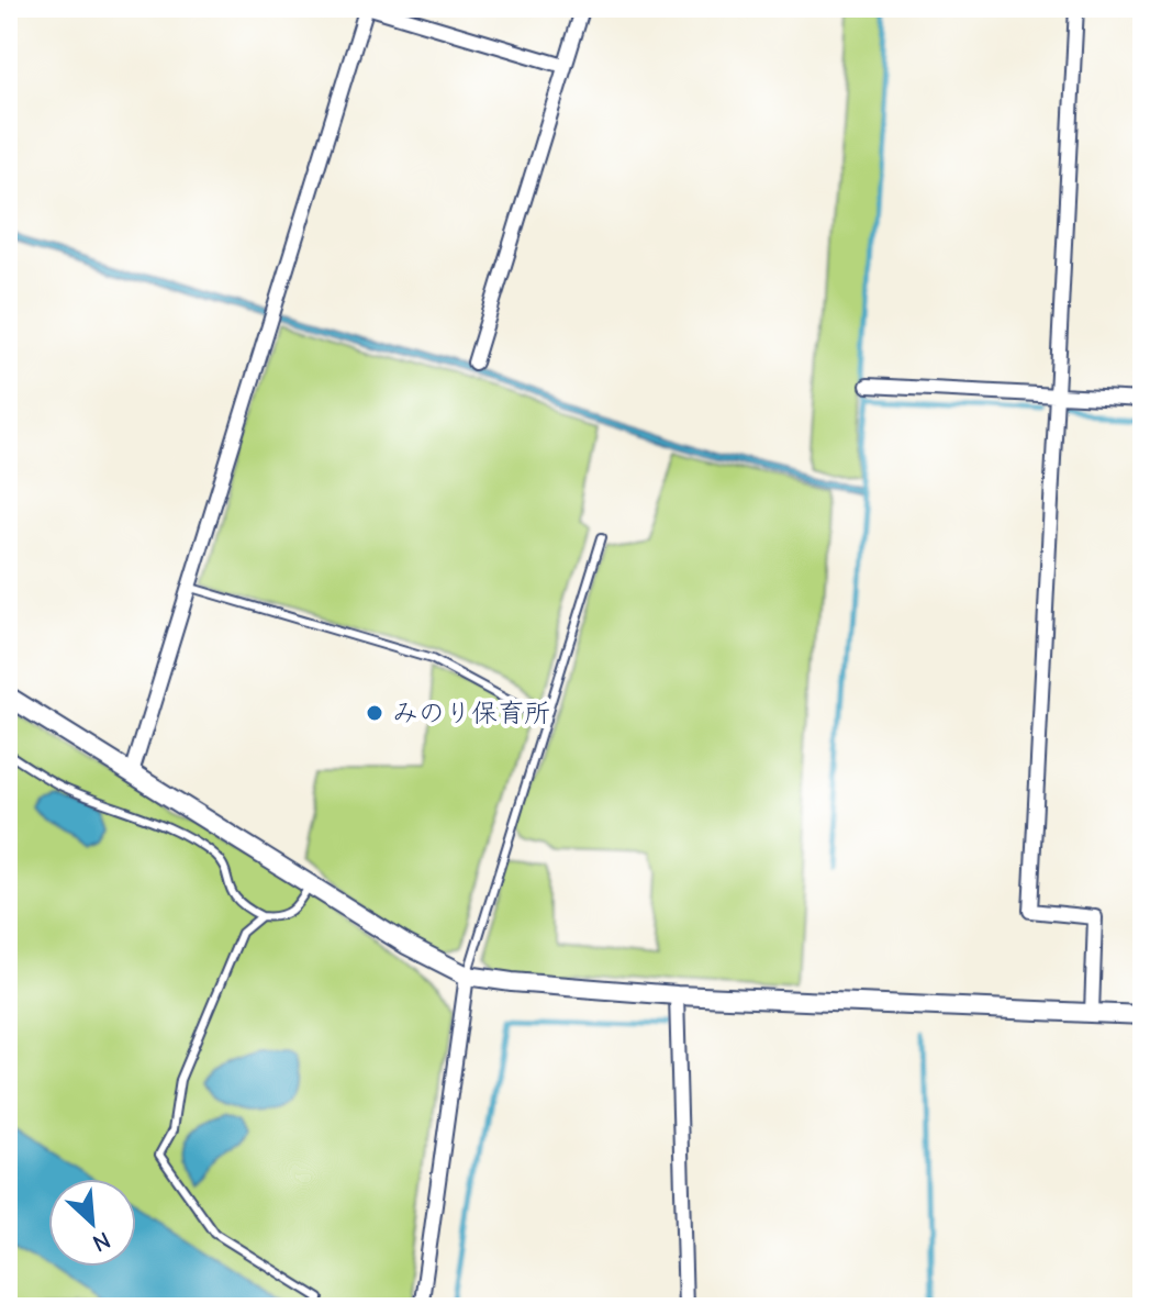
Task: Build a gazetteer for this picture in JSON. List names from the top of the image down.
{
  "places": ["みのり保育所"],
  "north": "bottom right"
}
